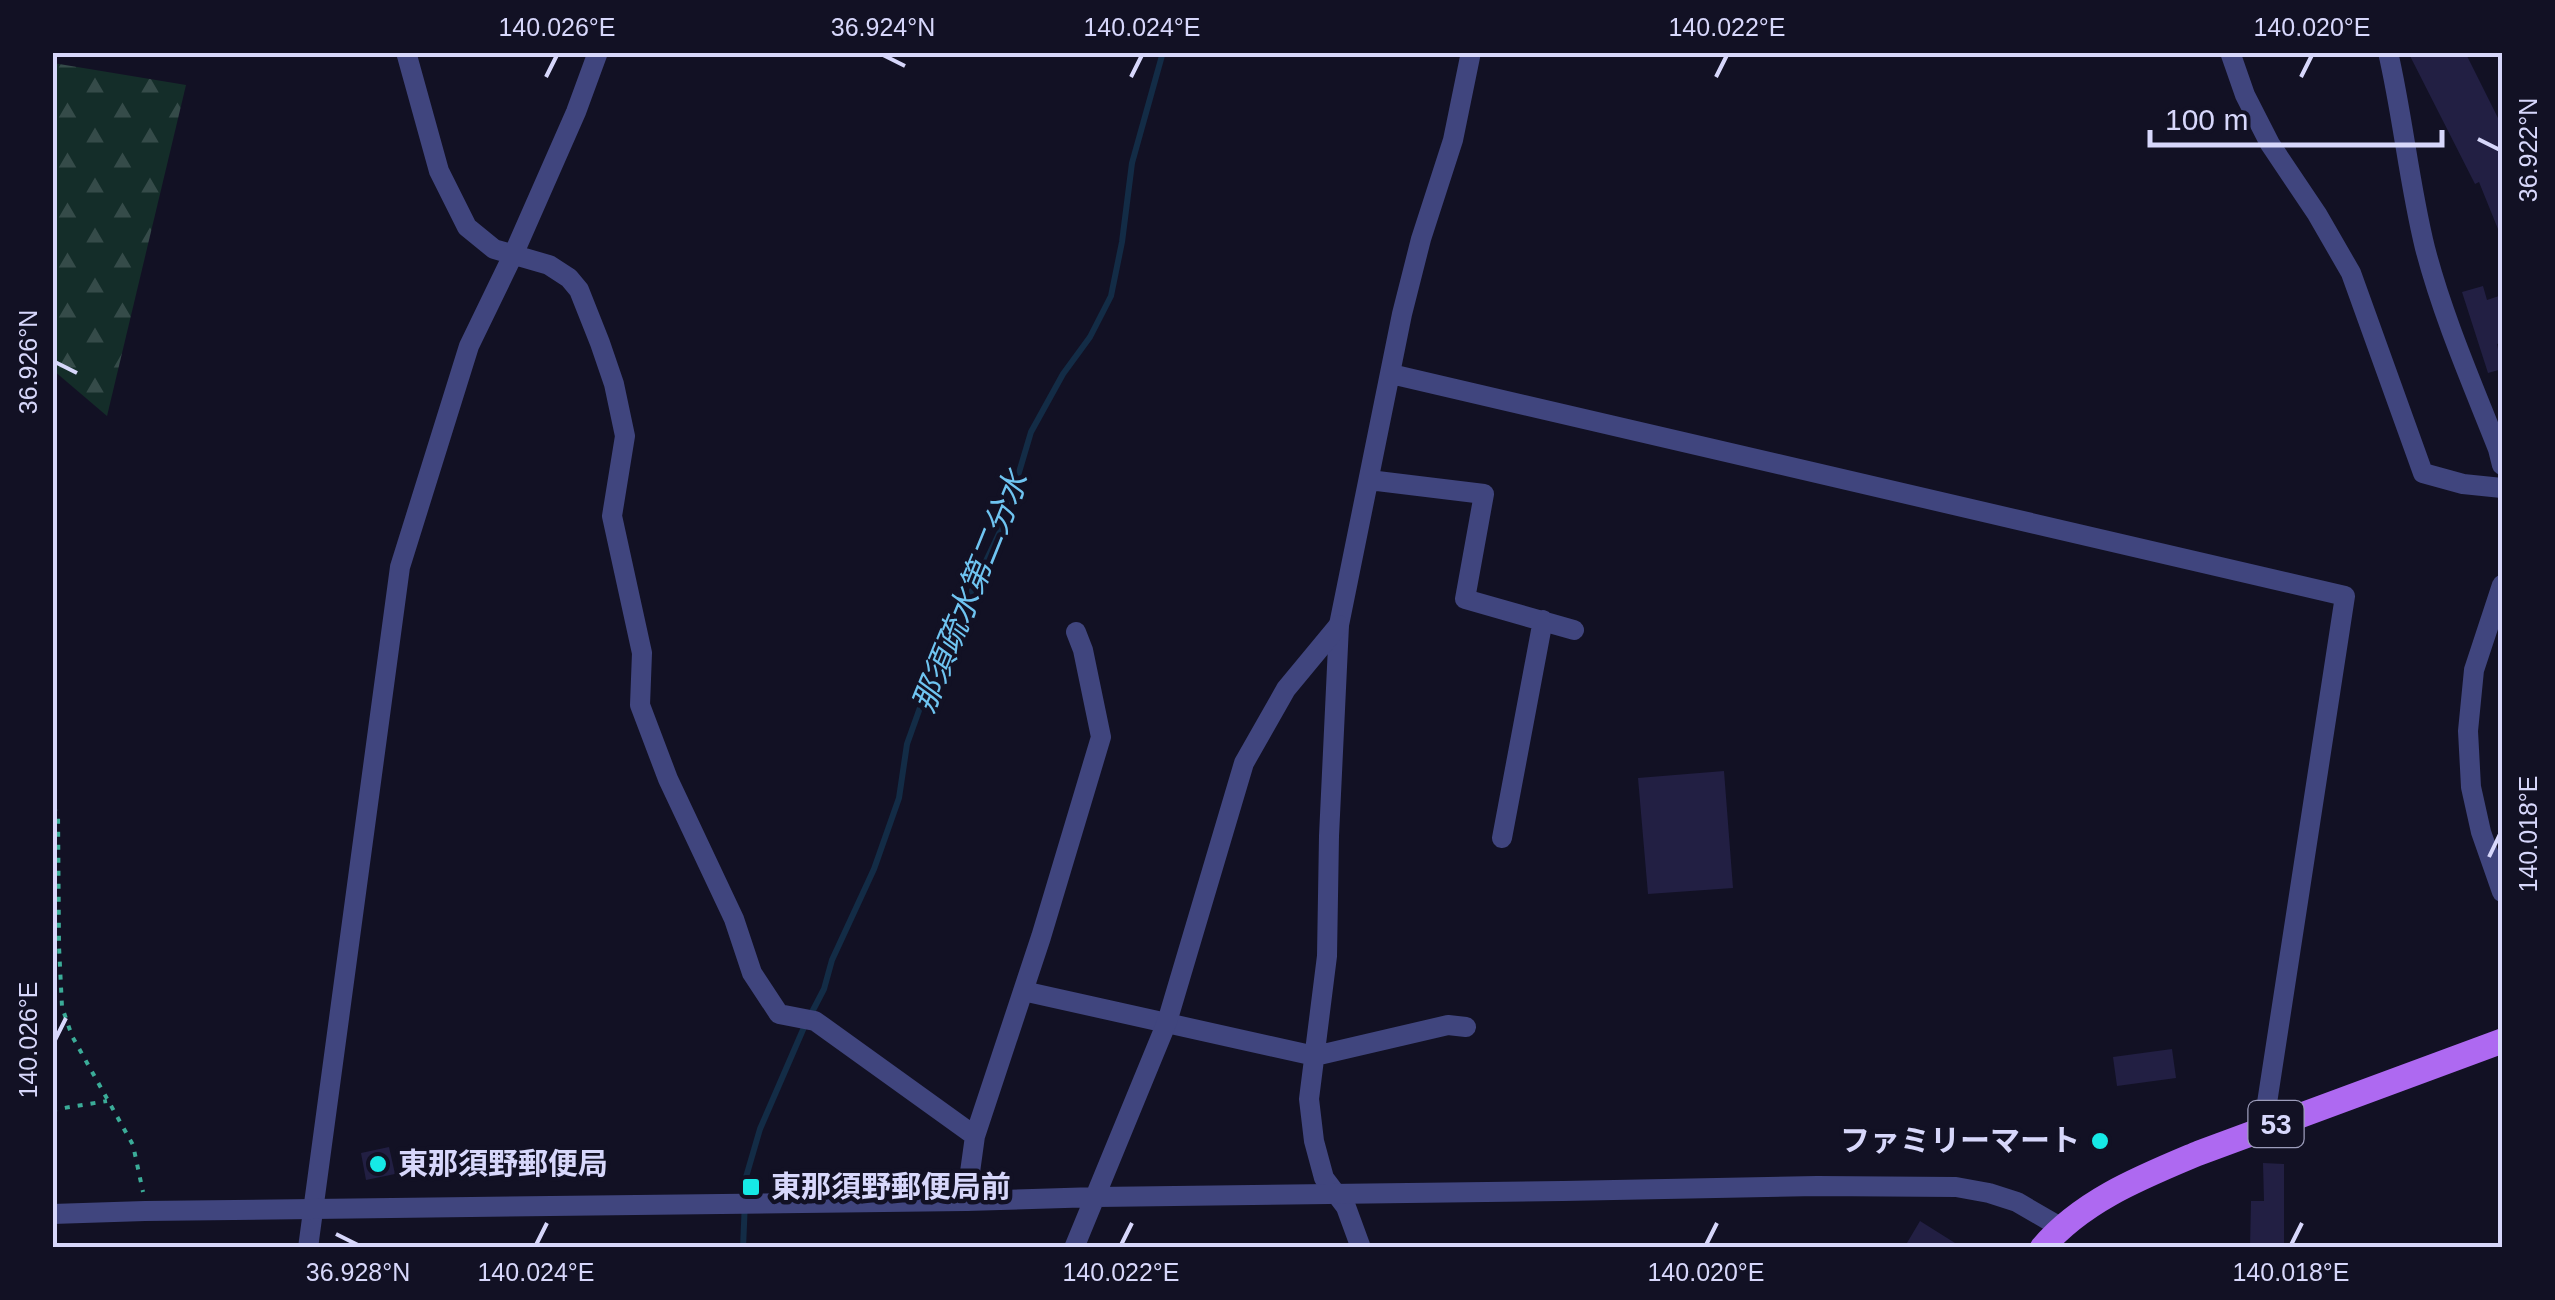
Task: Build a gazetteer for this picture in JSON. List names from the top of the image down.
{
  "streets": {
    "main road": ["53"]
  },
  "water": ["那須疏水第二分水"],
  "places": {
    "other": ["ファミリーマート", "東那須野郵便局"],
    "transit": ["東那須野郵便局前"]
  },
  "scale_bar": "100 m",
  "coordinates": [
    "140.026°E",
    "36.924°N",
    "140.024°E",
    "140.022°E",
    "140.020°E",
    "36.922°N",
    "36.926°N",
    "140.018°E",
    "36.928°N"
  ]
}
